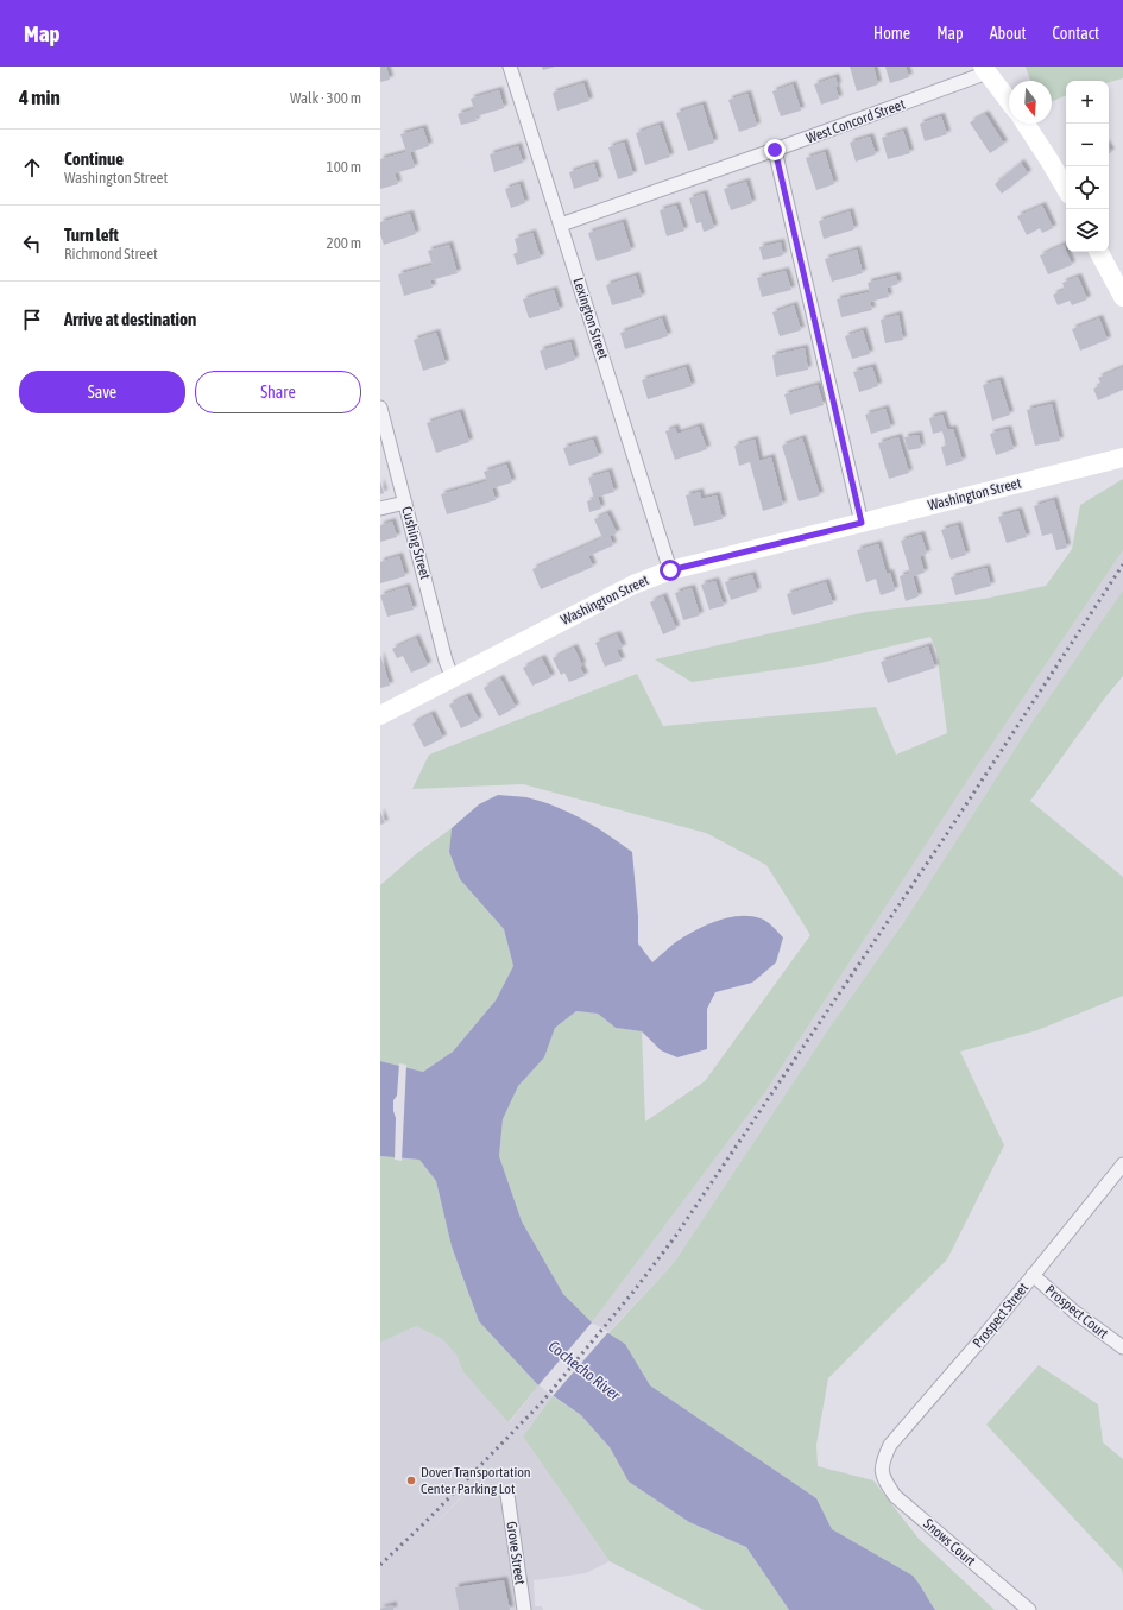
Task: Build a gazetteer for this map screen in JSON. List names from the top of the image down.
{
  "streets": {
    "street": [
      "West Concord Street",
      "Lexington Street",
      "Washington Street",
      "Cushing Street",
      "Prospect Court",
      "Prospect Street",
      "Snows Court",
      "Grove Street"
    ]
  },
  "crossings": [
    ["West Concord Street", "Lexington Street"],
    ["Lexington Street", "Washington Street"],
    ["Washington Street", "Cushing Street"],
    ["Prospect Court", "Prospect Street"],
    ["Prospect Street", "Snows Court"]
  ],
  "water": ["Cochecho River"],
  "places": ["Dover Transportation Center Parking Lot"],
  "north": "bottom",
  "page": {
    "header": "Map",
    "nav": [
      "Home",
      "Map",
      "About",
      "Contact"
    ],
    "heading": ["4 min", "Walk · 300 m"],
    "map_buttons": ["+", "−"],
    "list": [
      ["Continue", "Washington Street", "100 m"],
      ["Turn left", "Richmond Street", "200 m"],
      "Arrive at destination"
    ],
    "buttons": ["Save", "Share"]
  }
}
